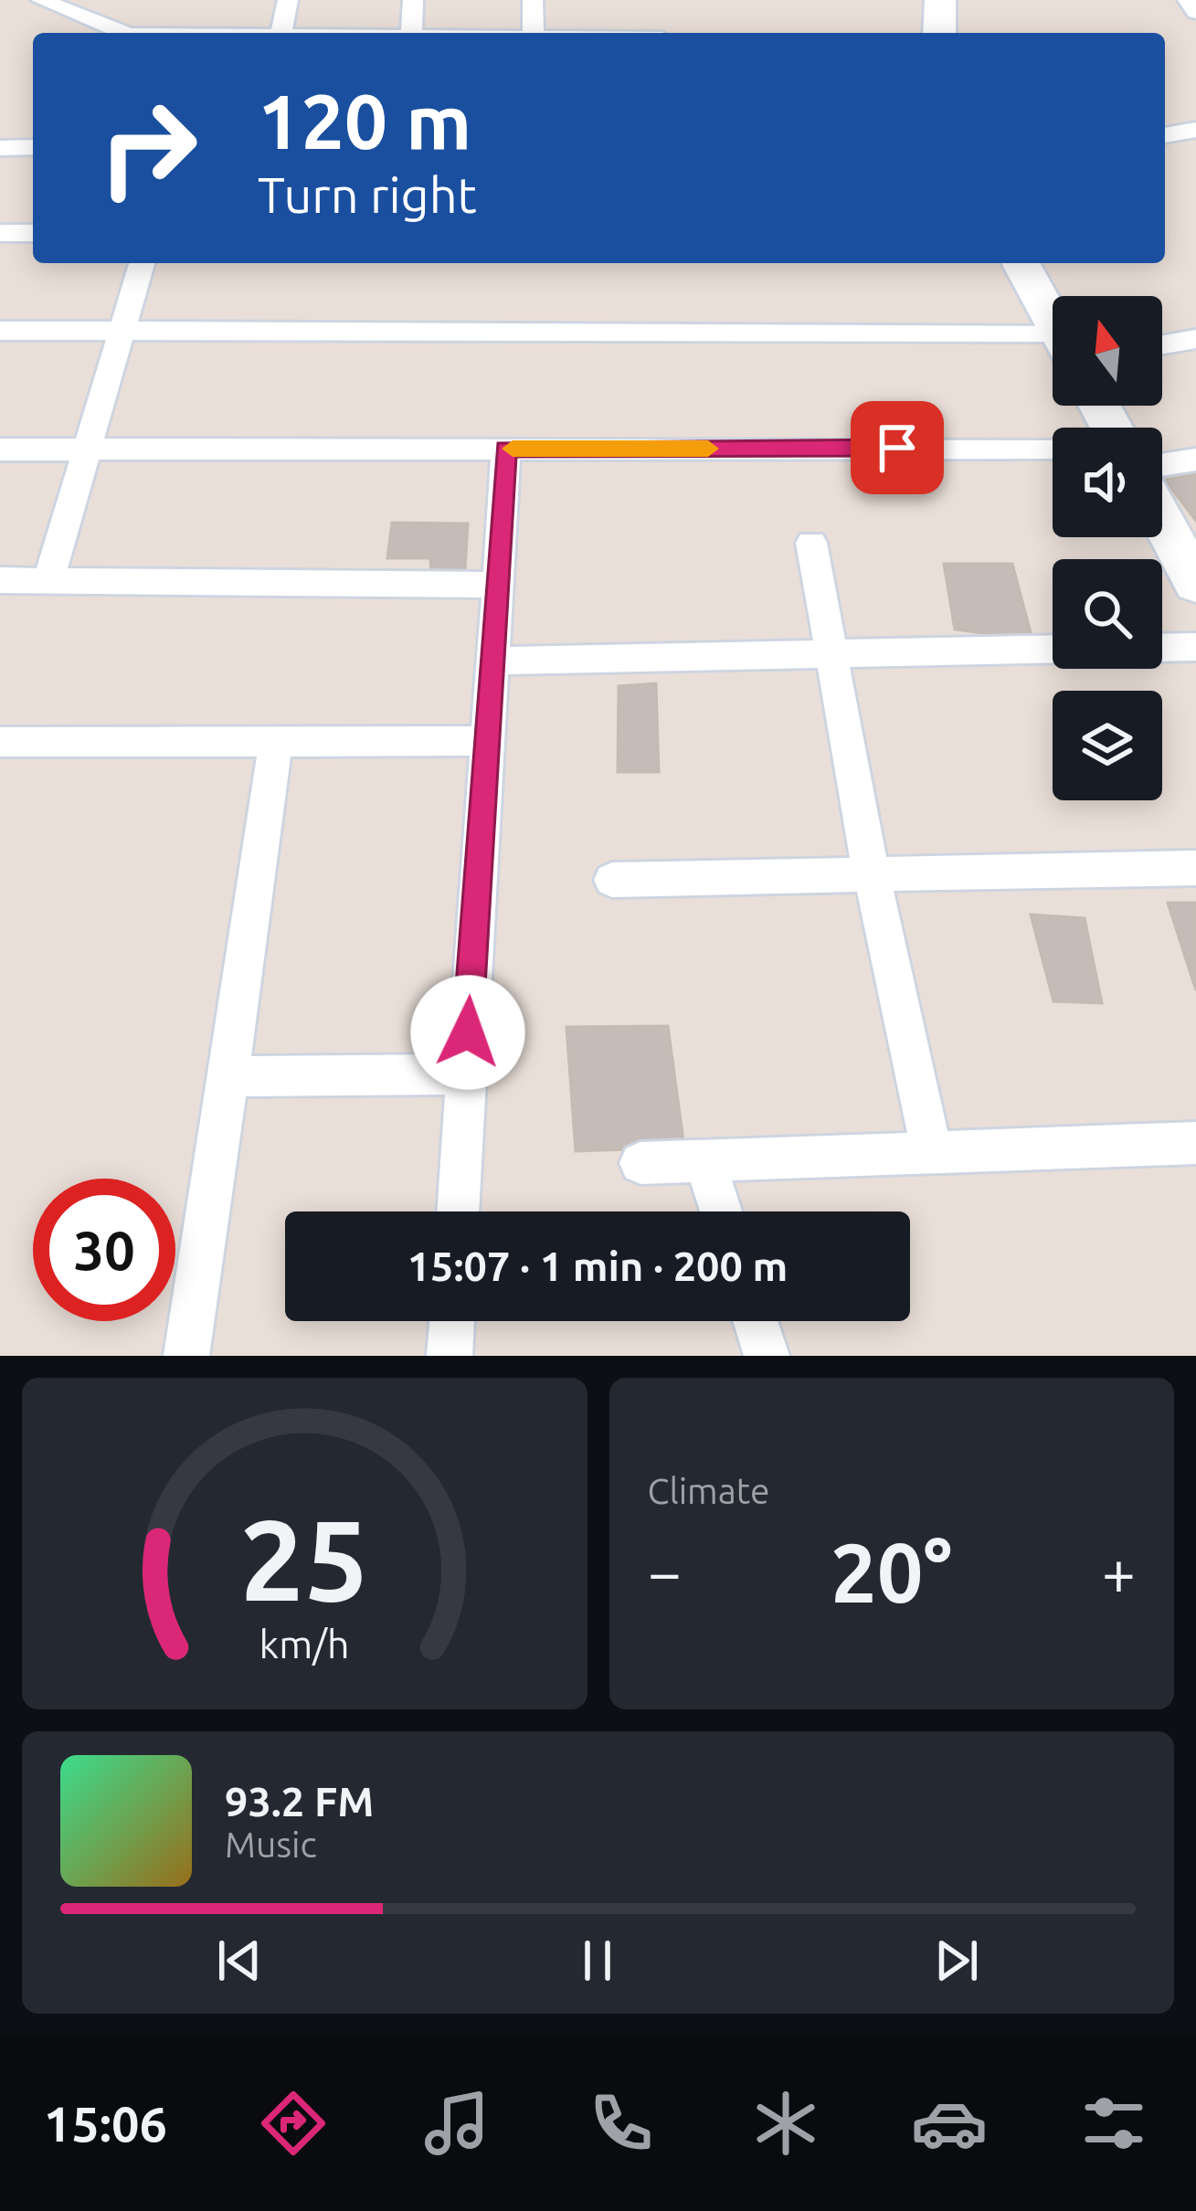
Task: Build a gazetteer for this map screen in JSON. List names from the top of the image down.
{
  "north": "top",
  "page": {
    "turn": ["120 m", "Turn right"],
    "limit": "30",
    "trip": "15:07 · 1 min · 200 m",
    "tile": "Climate",
    "heat": ["−", "20°", "+"],
    "song": ["93.2 FM", "Music"],
    "tabs": "15:06",
    "gauge": ["25", "km/h"]
  }
}
